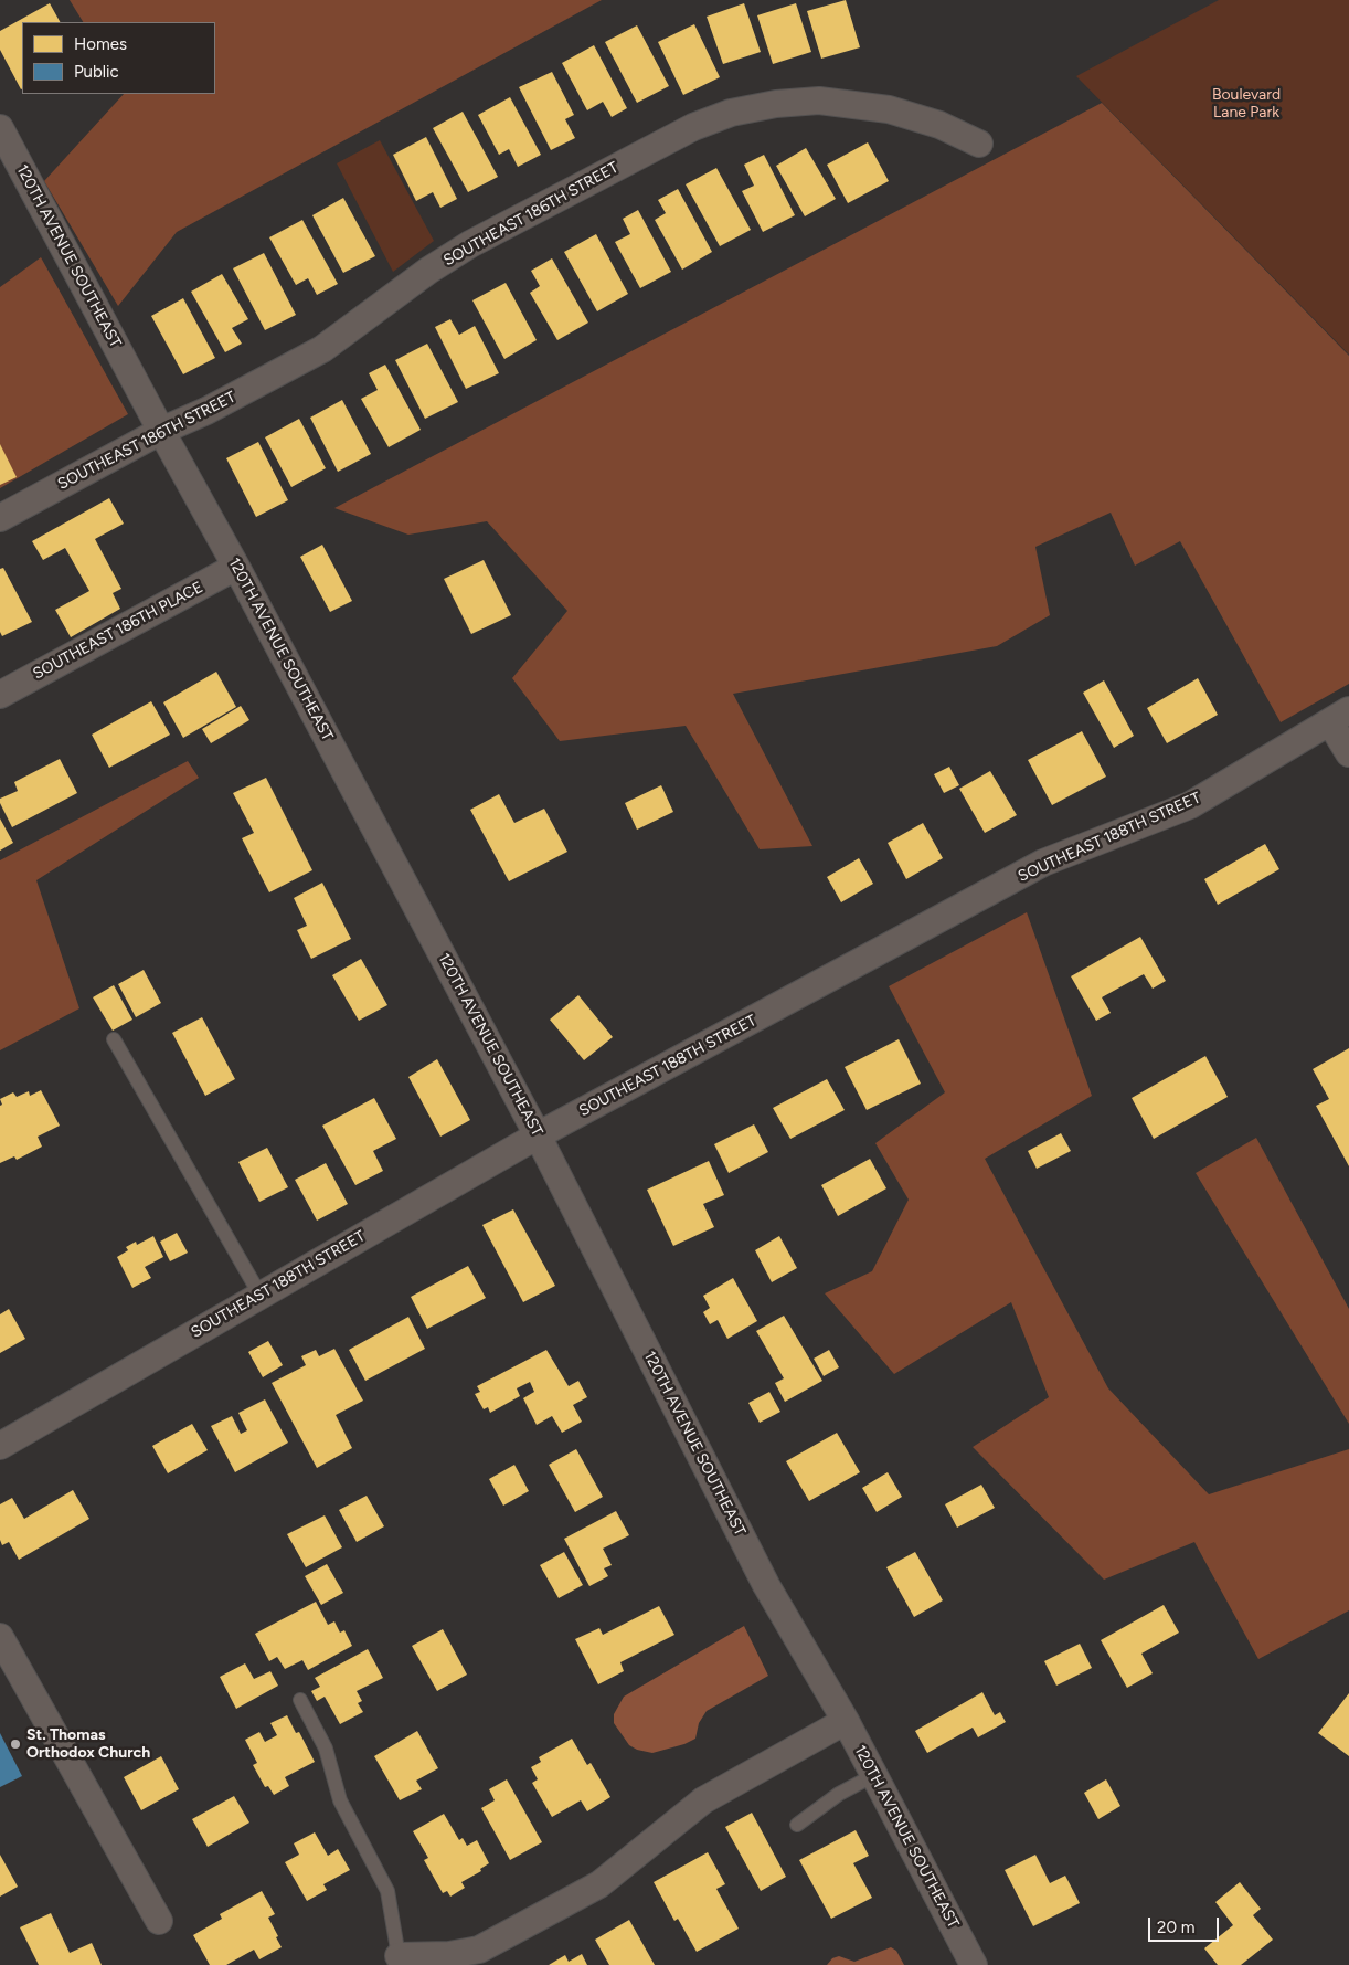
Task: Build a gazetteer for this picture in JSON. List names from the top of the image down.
{
  "streets": {
    "street": [
      "SOUTHEAST 186TH STREET",
      "120TH AVENUE SOUTHEAST",
      "SOUTHEAST 186TH PLACE",
      "SOUTHEAST 188TH STREET"
    ]
  },
  "crossings": [
    ["SOUTHEAST 186TH STREET", "120TH AVENUE SOUTHEAST"],
    ["120TH AVENUE SOUTHEAST", "SOUTHEAST 186TH PLACE"],
    ["120TH AVENUE SOUTHEAST", "SOUTHEAST 188TH STREET"]
  ],
  "parks": ["Boulevard Lane Park"],
  "places": ["St. Thomas Orthodox Church"],
  "legend": ["Homes", "Public"],
  "scale_bar": "20 m"
}
